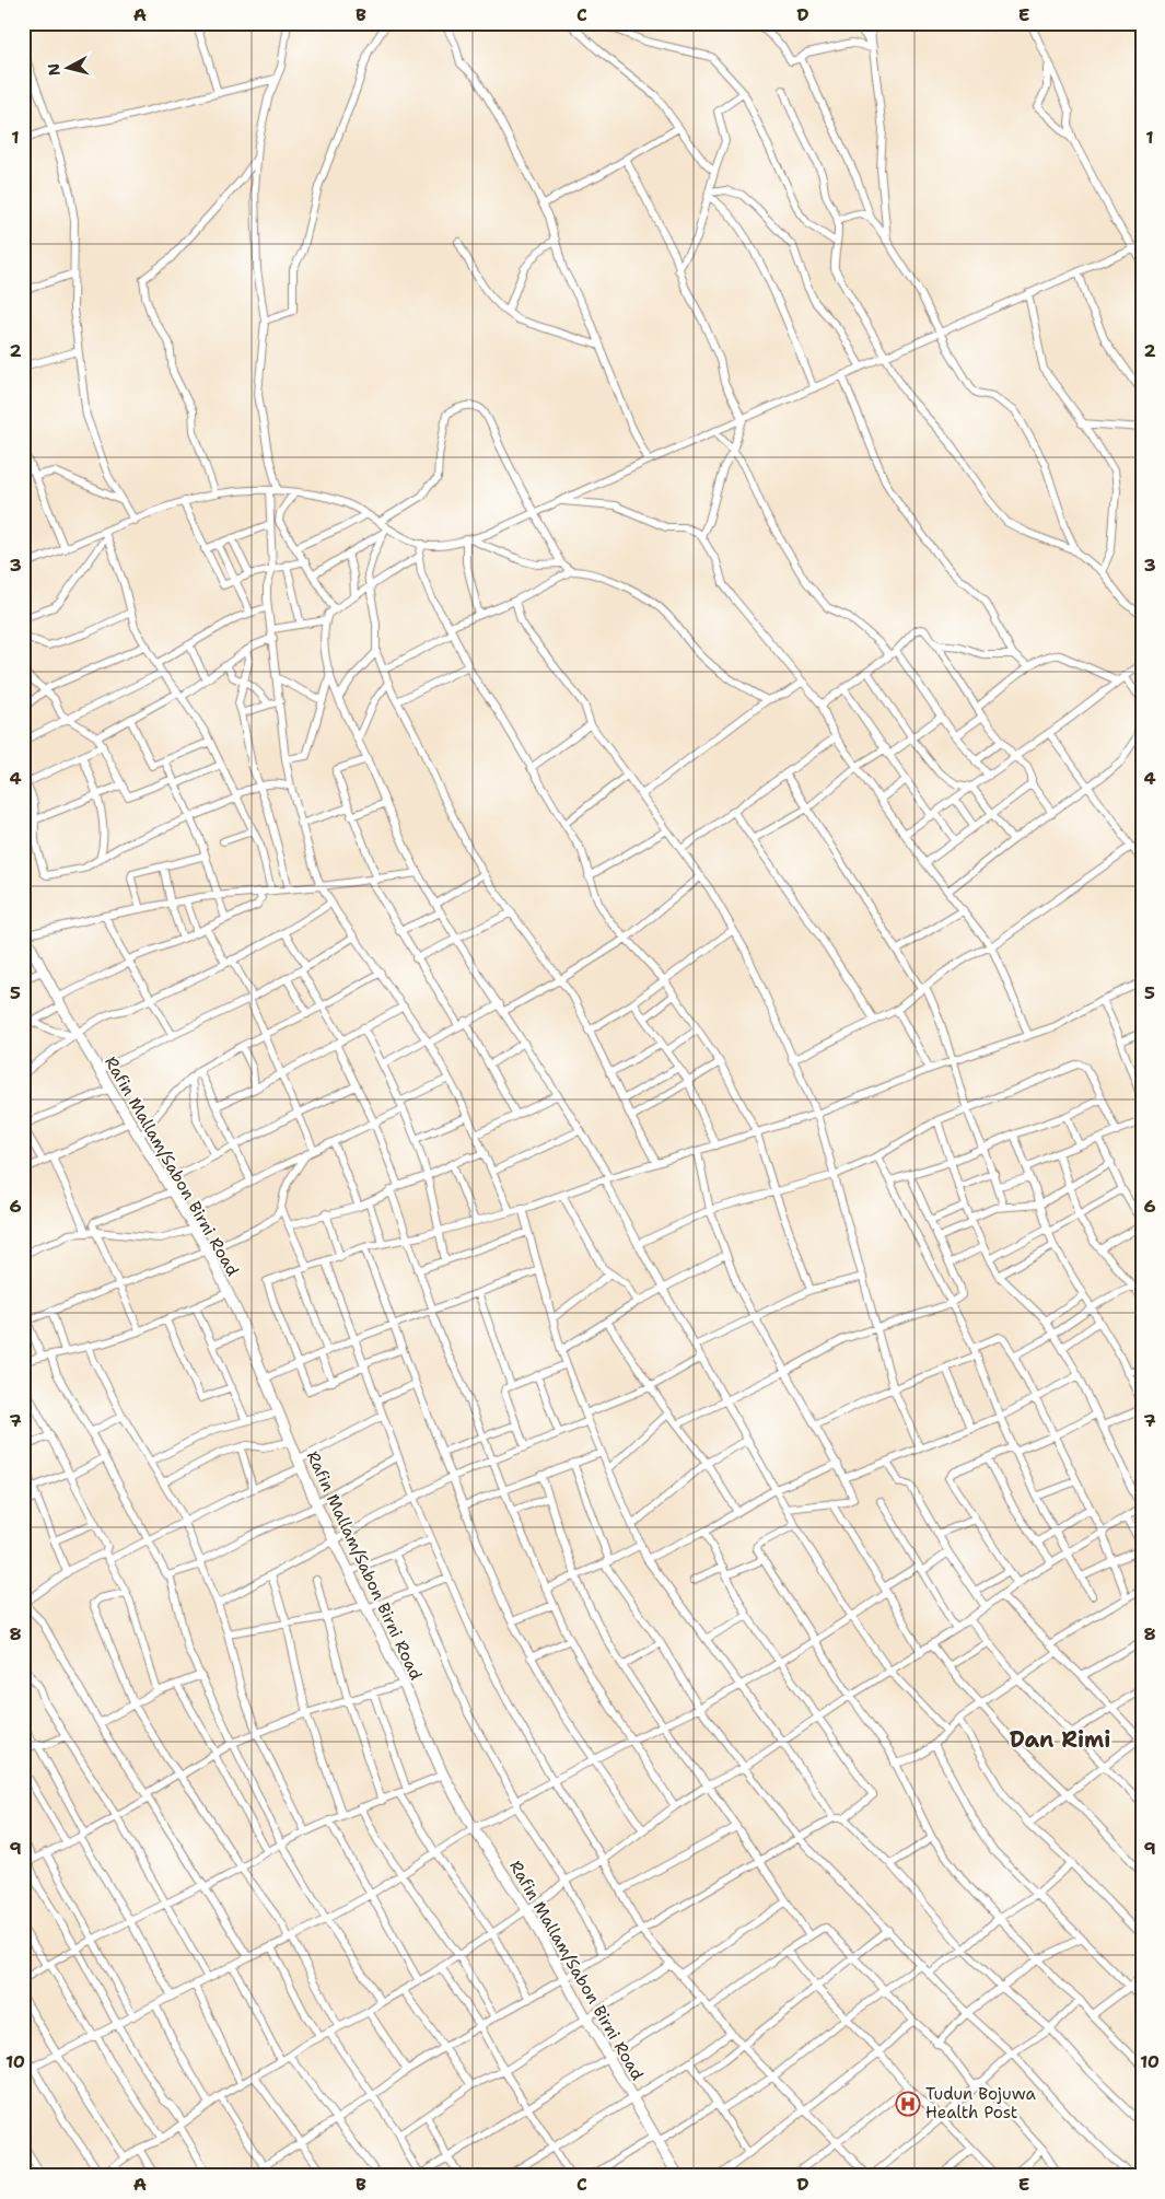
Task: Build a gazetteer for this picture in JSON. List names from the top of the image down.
{
  "streets": {
    "street": ["Rafin Mallam/Sabon Birni Road"]
  },
  "districts": ["Dan Rimi"],
  "places": {
    "hospital": ["Tudun Bojuwa Health Post"]
  },
  "north": "left",
  "grid": {
    "columns": [
      "A",
      "B",
      "C",
      "D",
      "E"
    ],
    "rows": [
      "1",
      "2",
      "3",
      "4",
      "5",
      "6",
      "7",
      "8",
      "9",
      "10"
    ]
  }
}
